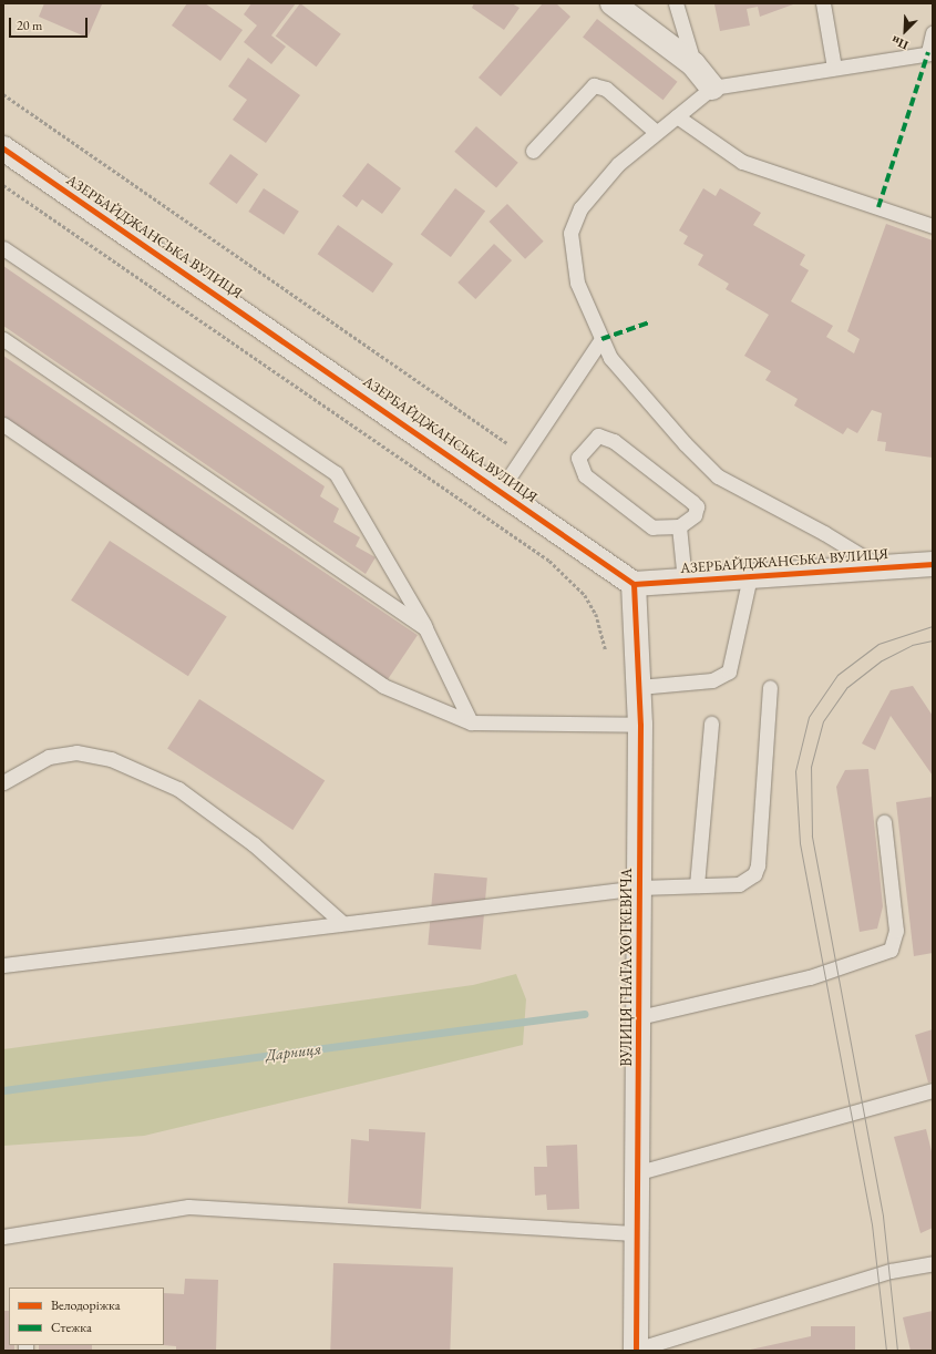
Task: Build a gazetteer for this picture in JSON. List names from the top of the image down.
{
  "streets": {
    "street": ["АЗЕРБАЙДЖАНСЬКА ВУЛИЦЯ", "ВУЛИЦЯ ГНАТА ХОТКЕВИЧА"]
  },
  "crossings": [
    ["АЗЕРБАЙДЖАНСЬКА ВУЛИЦЯ", "ВУЛИЦЯ ГНАТА ХОТКЕВИЧА"]
  ],
  "water": ["Дарниця"],
  "legend": ["Велодоріжка", "Стежка"],
  "scale_bar": "20 m",
  "north": "bottom left"
}
